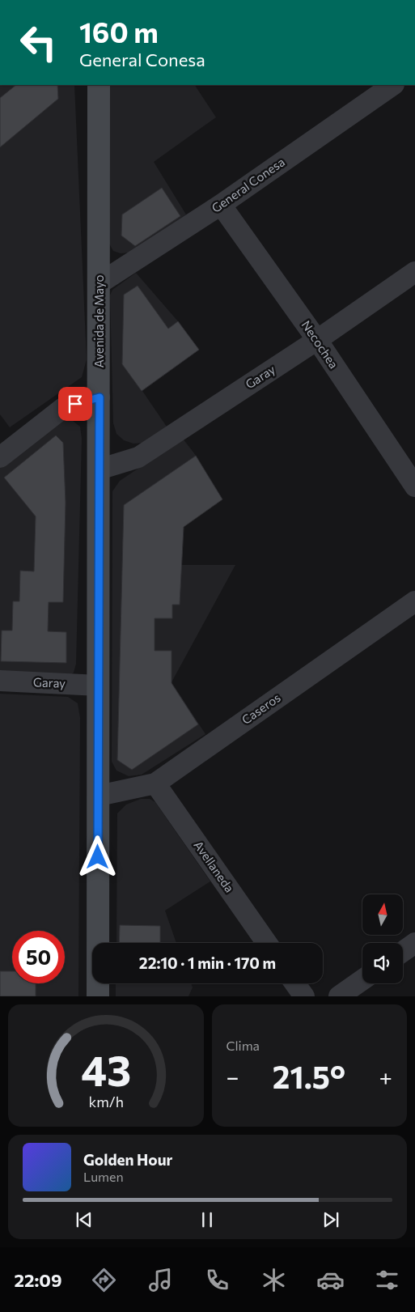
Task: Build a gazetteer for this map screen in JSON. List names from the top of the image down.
{
  "streets": {
    "main road": ["Avenida de Mayo"],
    "street": [
      "General Conesa",
      "Necochea",
      "Garay",
      "Caseros",
      "Avellaneda"
    ]
  },
  "crossings": [
    ["General Conesa", "Avenida de Mayo"],
    ["General Conesa", "Necochea"],
    ["Avenida de Mayo", "Garay"],
    ["Avenida de Mayo", "Caseros"],
    ["Necochea", "Garay"],
    ["Caseros", "Avellaneda"]
  ],
  "north": "top",
  "page": {
    "turn": ["160 m", "General Conesa"],
    "limit": "50",
    "trip": "22:10 · 1 min · 170 m",
    "tile": "Clima",
    "heat": ["−", "21.5°", "+"],
    "song": ["Golden Hour", "Lumen"],
    "tabs": "22:09",
    "gauge": ["43", "km/h"]
  }
}
